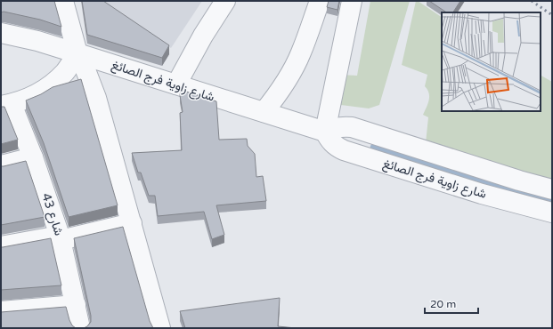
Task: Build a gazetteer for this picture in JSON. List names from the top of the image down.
{
  "streets": {
    "street": ["شارع زاوية فرج الصائغ", "شارع 43"]
  },
  "scale_bar": "20 m"
}
